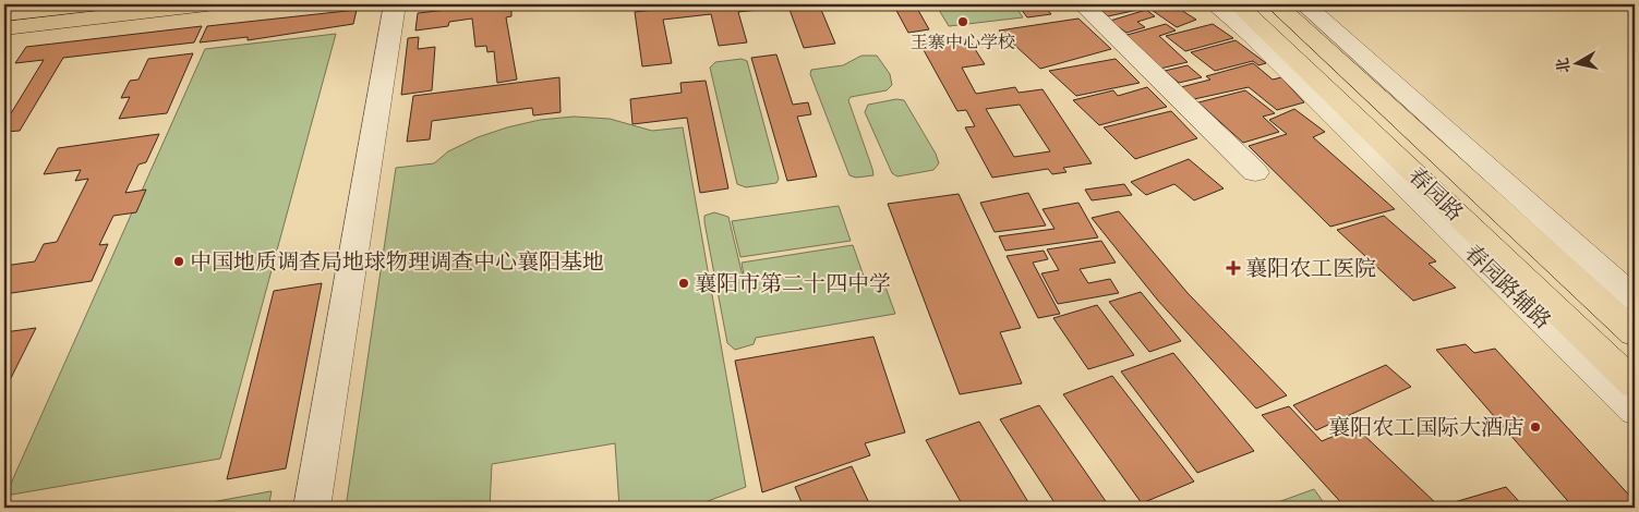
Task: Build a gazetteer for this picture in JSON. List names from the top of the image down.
{
  "streets": {
    "main road": ["春园路"],
    "street": ["春园路辅路"]
  },
  "places": {
    "other": [
      "王寨中心学校",
      "中国地质调查局地球物理调查中心襄阳基地",
      "襄阳市第二十四中学",
      "襄阳农工国际大酒店"
    ],
    "health": ["襄阳农工医院"]
  },
  "north": "left"
}
